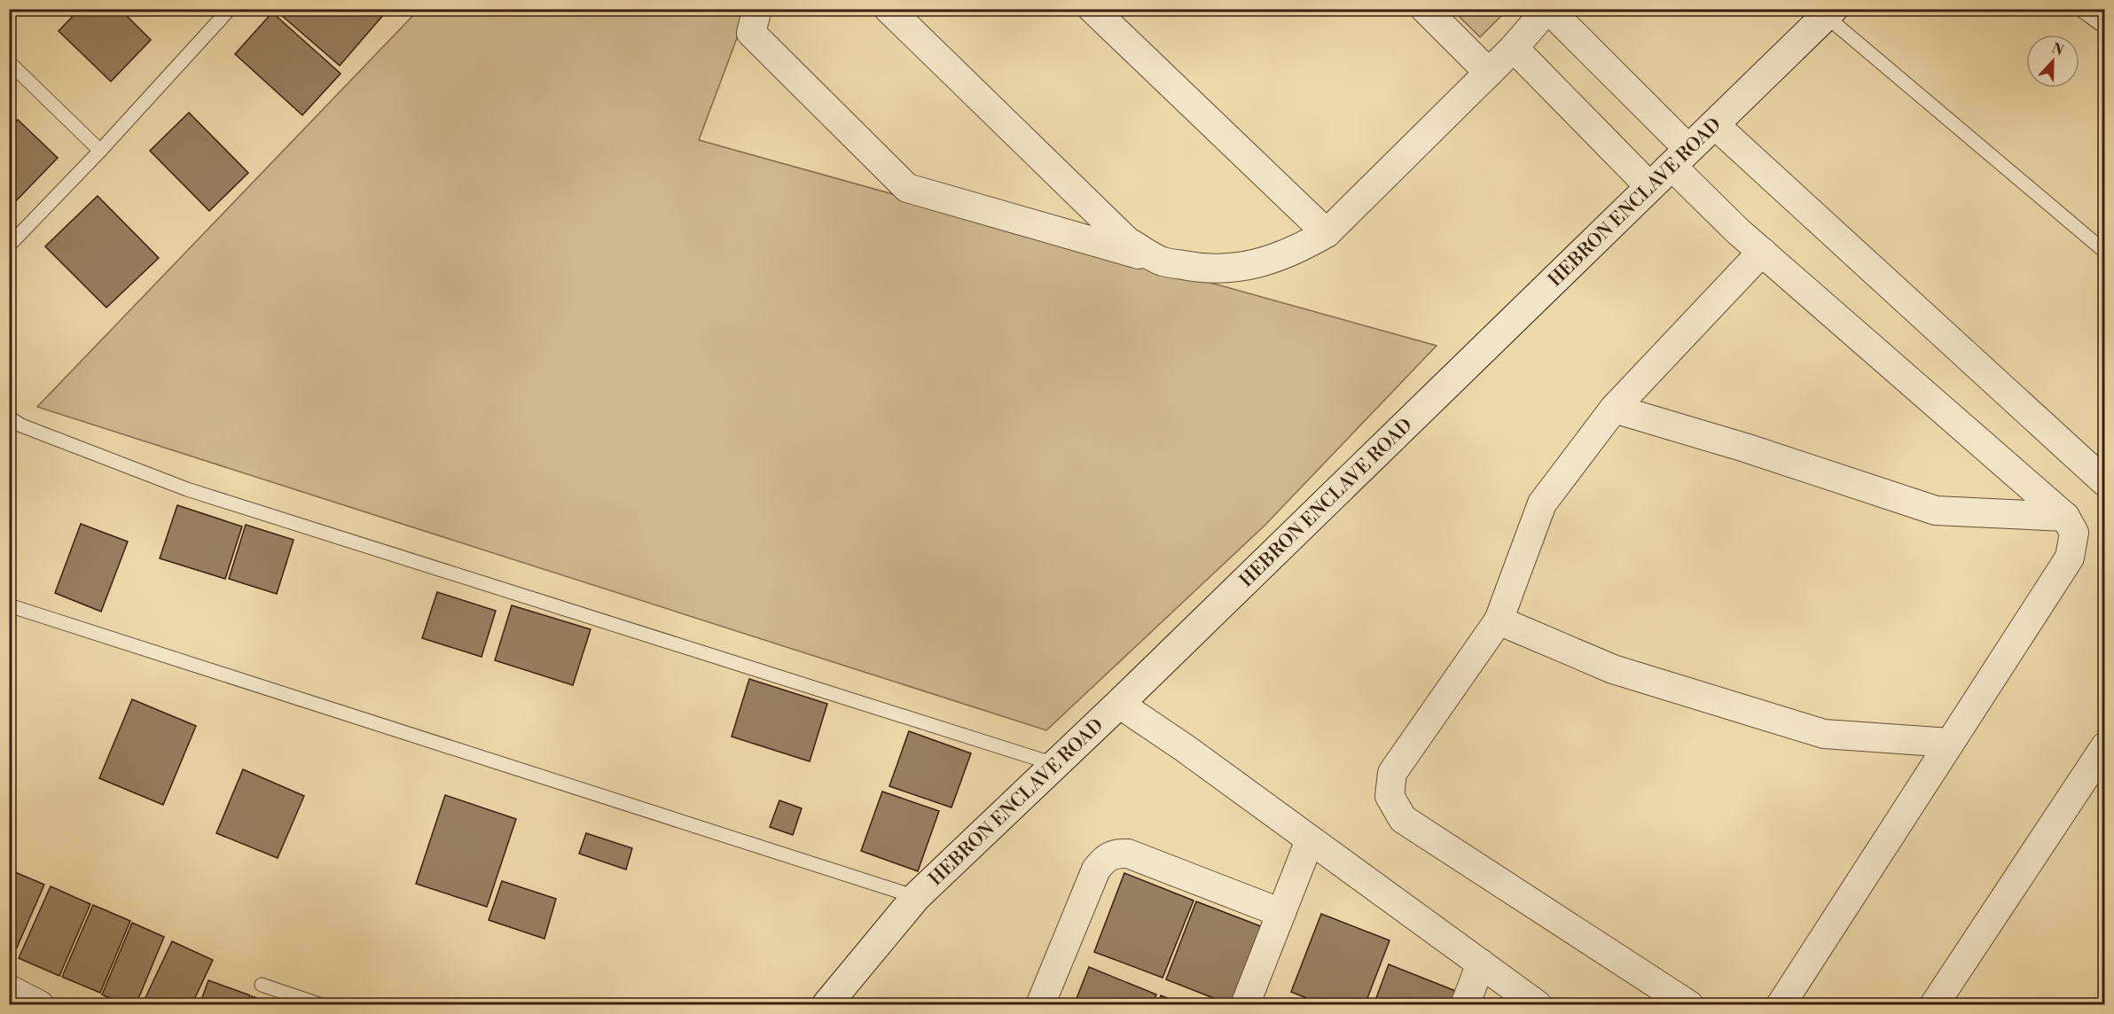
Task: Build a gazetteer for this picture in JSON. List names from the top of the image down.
{
  "streets": {
    "street": ["HEBRON ENCLAVE ROAD"]
  },
  "north": "top"
}
